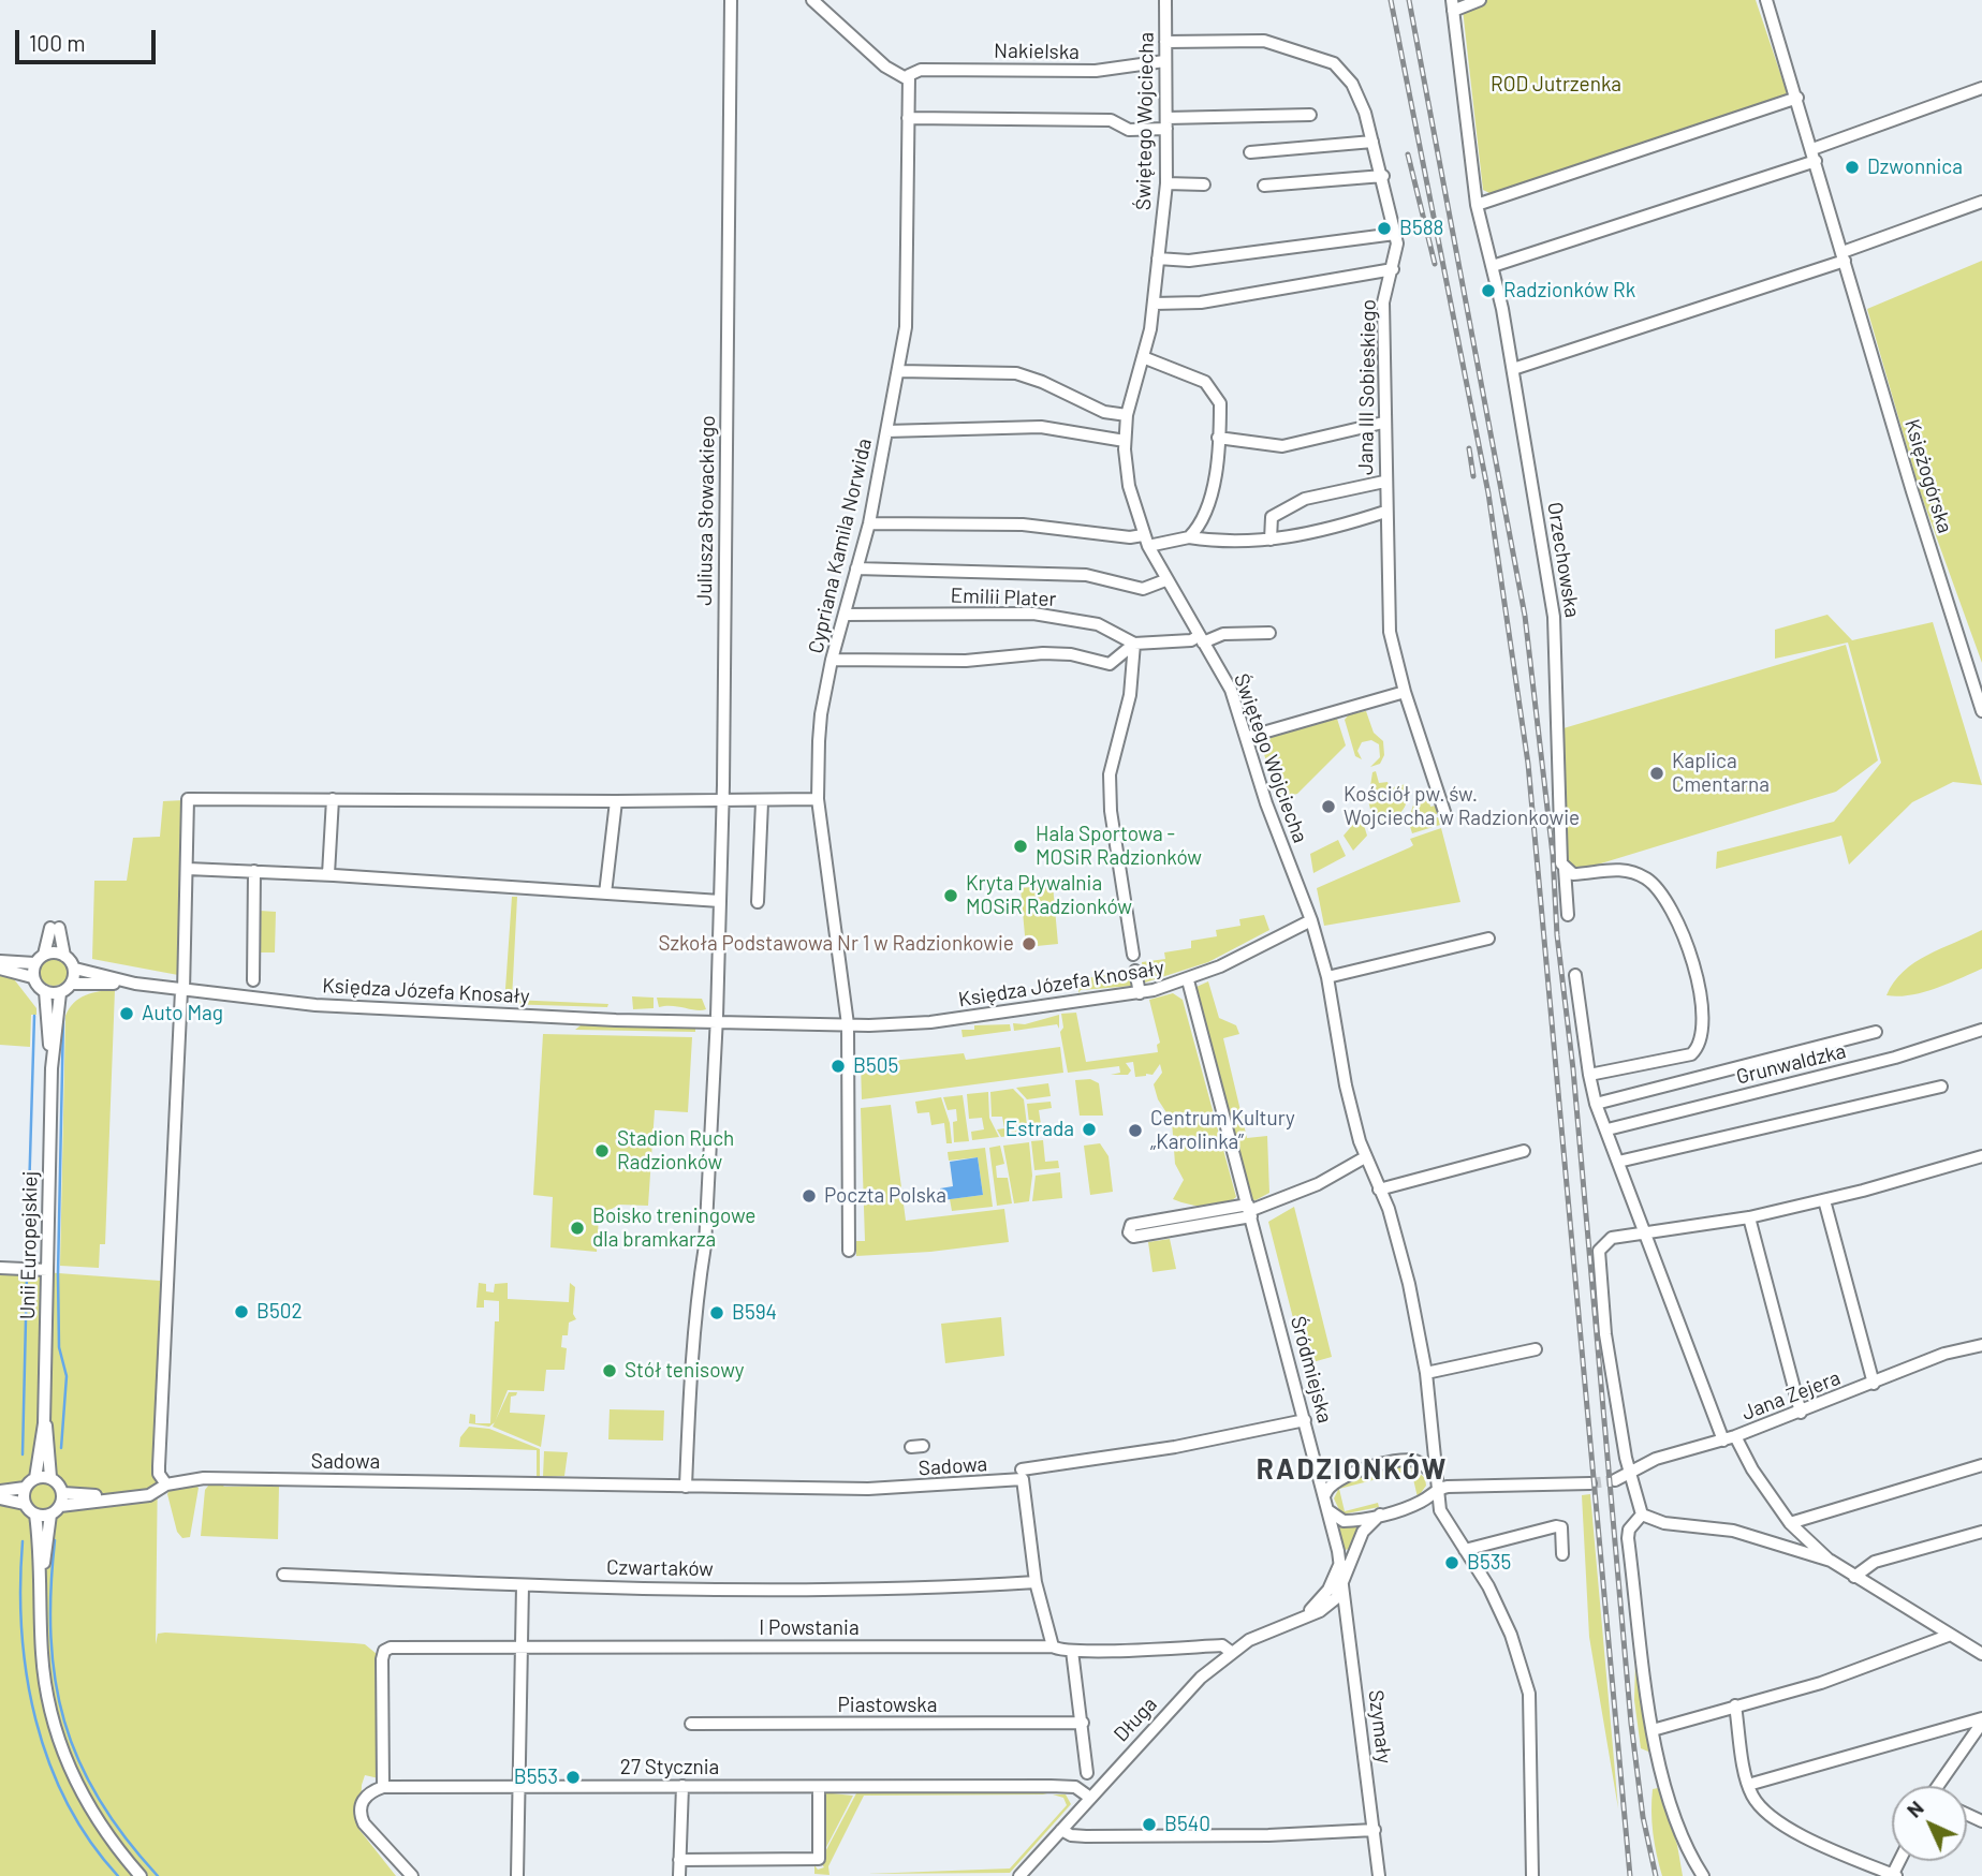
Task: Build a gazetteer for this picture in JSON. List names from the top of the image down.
{
  "streets": {
    "street": [
      "Nakielska",
      "Świętego Wojciecha",
      "Jana III Sobieskiego",
      "Księżogórska",
      "Juliusza Słowackiego",
      "Cypriana Kamila Norwida",
      "Orzechowska",
      "Emilii Plater",
      "Księdza Józefa Knosały",
      "Grunwaldzka",
      "Unii Europejskiej",
      "Śródmiejska",
      "Jana Zejera",
      "Sadowa",
      "Czwartaków",
      "I Powstania",
      "Piastowska",
      "Długa",
      "Szymały",
      "27 Stycznia"
    ]
  },
  "crossings": [
    ["Nakielska", "Świętego Wojciecha"],
    ["Nakielska", "Cypriana Kamila Norwida"],
    ["Świętego Wojciecha", "Jana III Sobieskiego"],
    ["Świętego Wojciecha", "Księdza Józefa Knosały"],
    ["Juliusza Słowackiego", "Księdza Józefa Knosały"],
    ["Cypriana Kamila Norwida", "Emilii Plater"],
    ["Cypriana Kamila Norwida", "Księdza Józefa Knosały"],
    ["Księdza Józefa Knosały", "Unii Europejskiej"],
    ["Księdza Józefa Knosały", "Śródmiejska"],
    ["Śródmiejska", "Sadowa"],
    ["Śródmiejska", "Długa"],
    ["Śródmiejska", "Szymały"],
    ["I Powstania", "Długa"],
    ["I Powstania", "27 Stycznia"],
    ["Długa", "Szymały"],
    ["Długa", "27 Stycznia"]
  ],
  "districts": ["RADZIONKÓW"],
  "parks": ["ROD Jutrzenka"],
  "places": [
    "Dzwonnica",
    "B588",
    "Radzionków Rk",
    "Kaplica Cmentarna",
    "Kościół pw. św. Wojciecha w Radzionkowie",
    "Hala Sportowa - MOSiR Radzionków",
    "Kryta Pływalnia MOSiR Radzionków",
    "Szkoła Podstawowa Nr 1 w Radzionkowie",
    "Auto Mag",
    "B505",
    "Estrada",
    "Centrum Kultury „Karolinka”",
    "Stadion Ruch Radzionków",
    "Poczta Polska",
    "Boisko treningowe dla bramkarza",
    "B502",
    "B594",
    "Stół tenisowy",
    "B535",
    "B553",
    "B540"
  ],
  "scale_bar": "100 m",
  "north": "top left"
}
